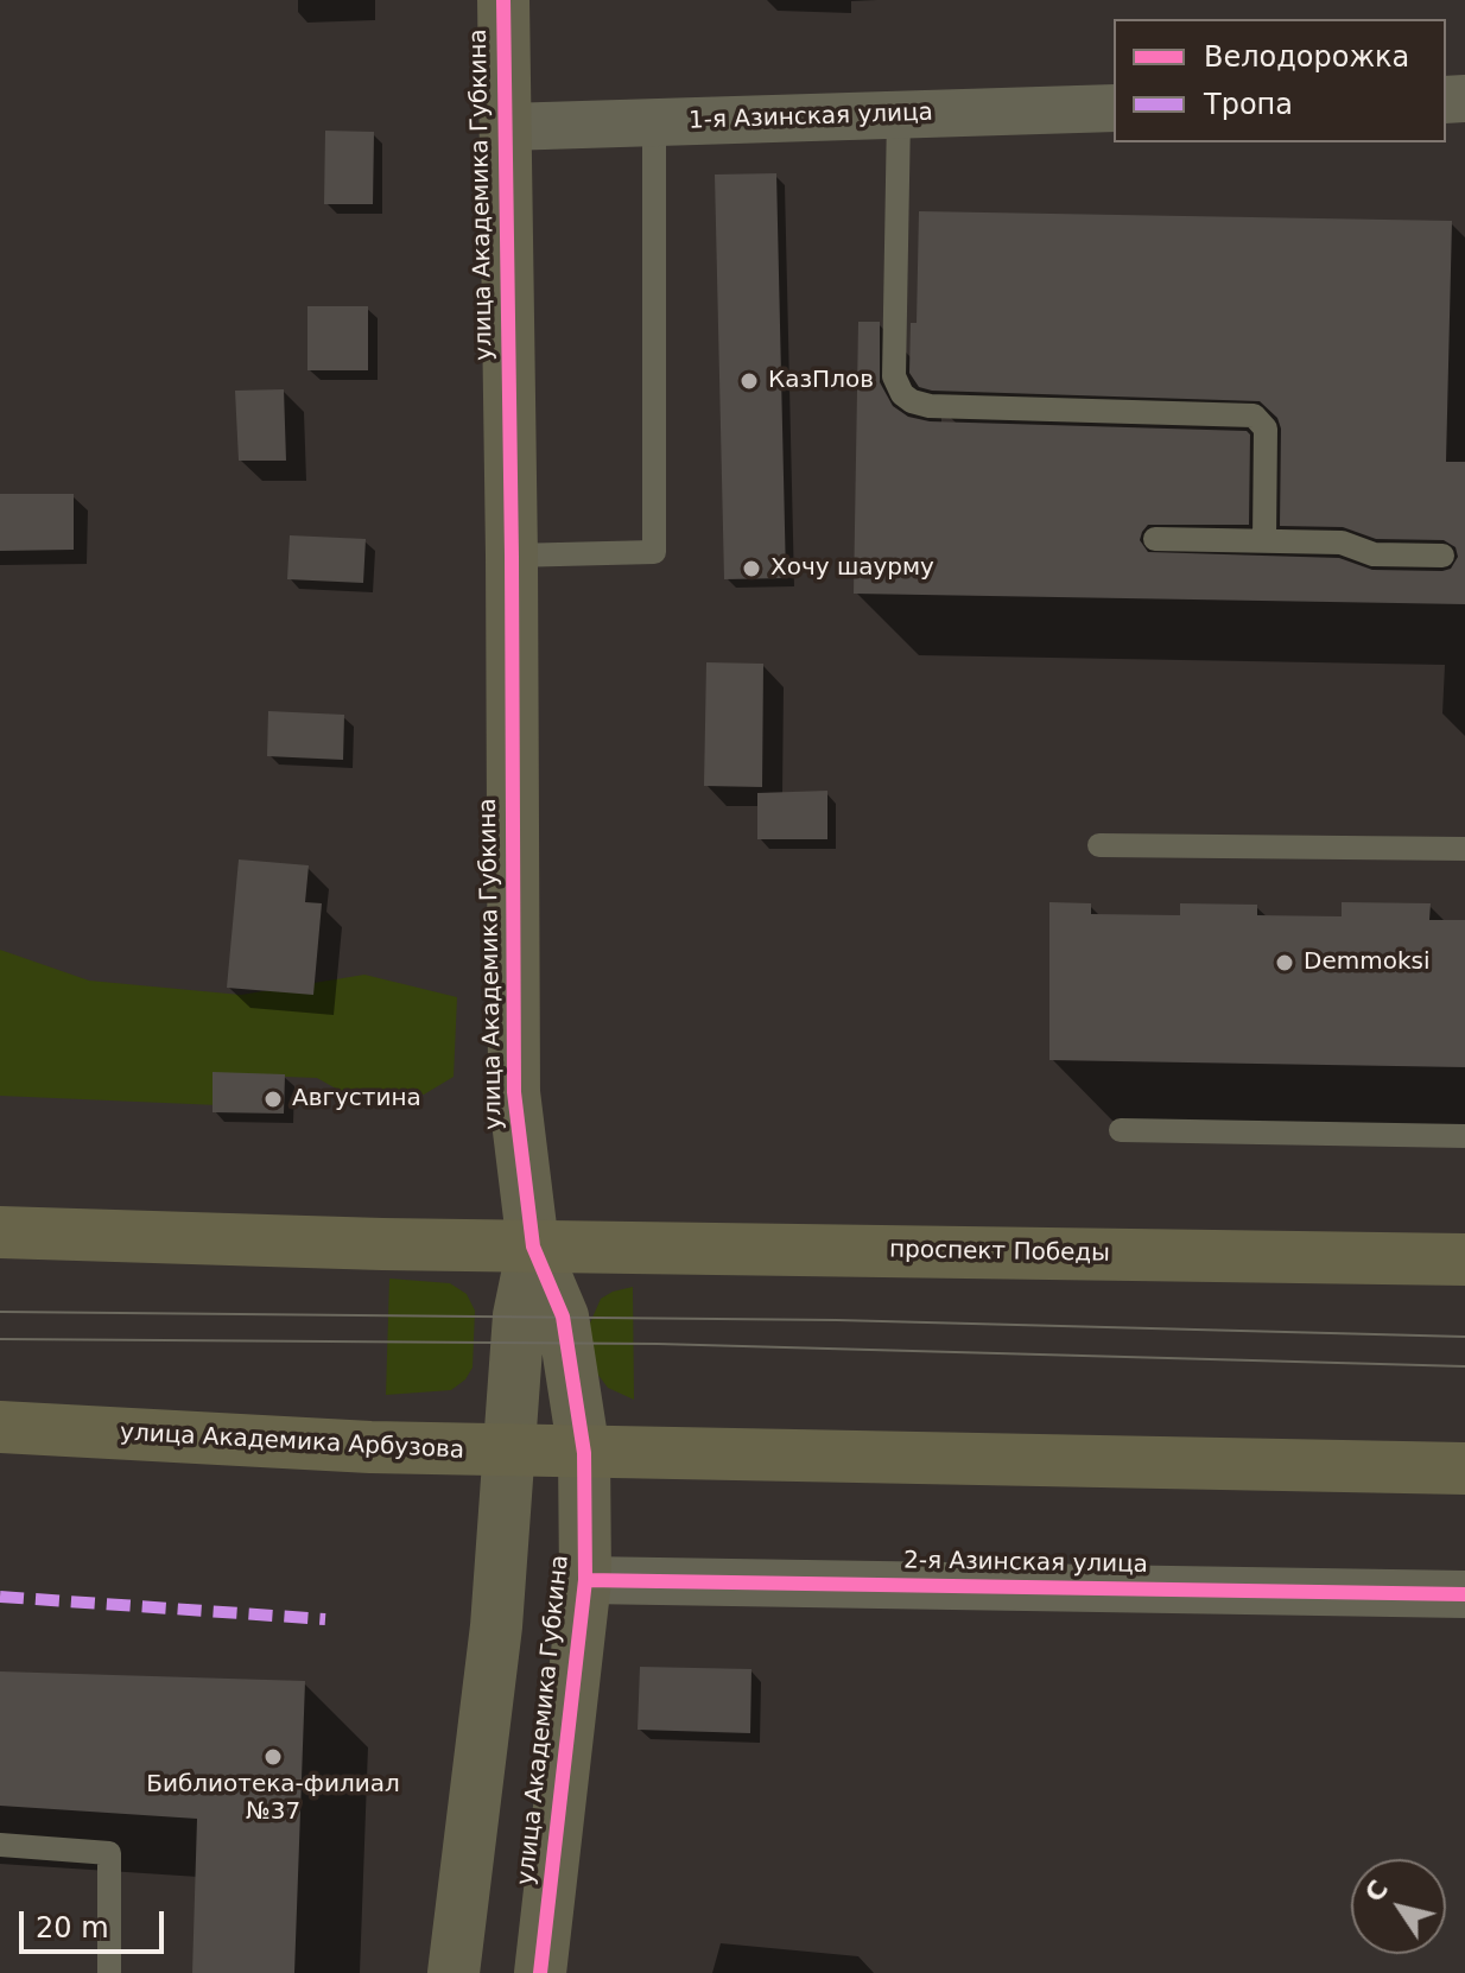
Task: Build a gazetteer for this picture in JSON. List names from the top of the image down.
{
  "streets": {
    "main road": ["проспект Победы", "улица Академика Арбузова"],
    "street": ["1-я Азинская улица", "улица Академика Губкина", "2-я Азинская улица"]
  },
  "crossings": [
    ["1-я Азинская улица", "улица Академика Губкина"],
    ["улица Академика Губкина", "проспект Победы"],
    ["улица Академика Губкина", "улица Академика Арбузова"],
    ["улица Академика Губкина", "2-я Азинская улица"]
  ],
  "places": [
    "КазПлов",
    "Хочу шаурму",
    "Demmoksi",
    "Августина",
    "Библиотека-филиал №37"
  ],
  "legend": ["Велодорожка", "Тропа"],
  "scale_bar": "20 m",
  "north": "top left"
}
